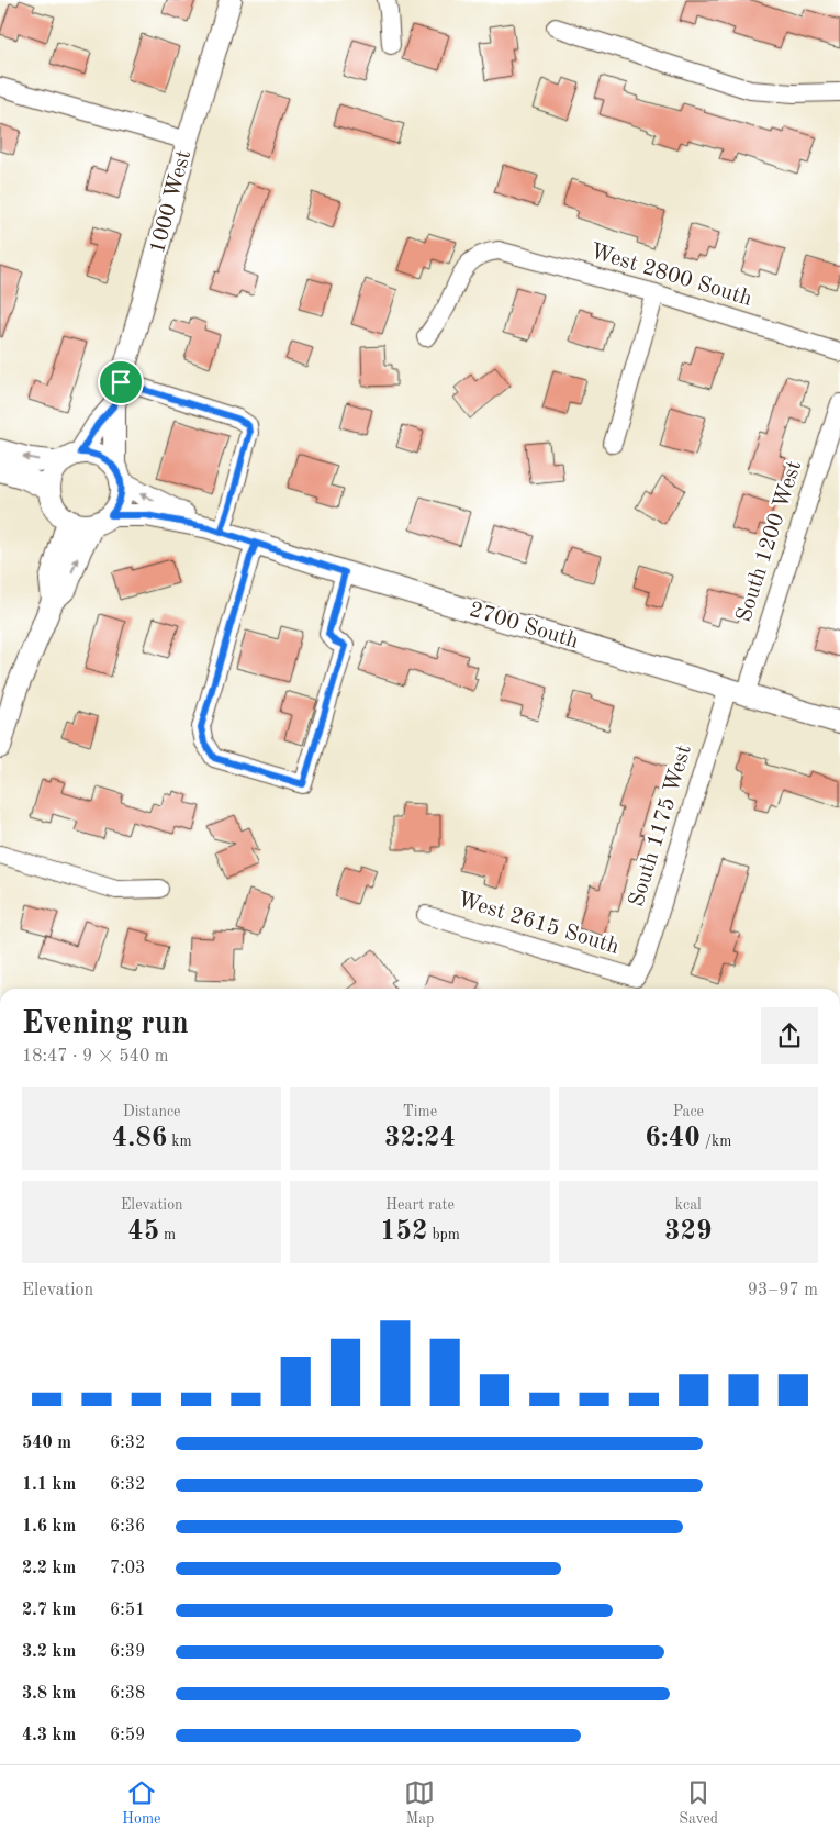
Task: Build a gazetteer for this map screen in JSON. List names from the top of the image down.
{
  "streets": {
    "main road": ["1000 West", "2700 South"],
    "street": [
      "West 2800 South",
      "South 1200 West",
      "South 1175 West",
      "West 2615 South"
    ]
  },
  "crossings": [
    ["South 1200 West", "2700 South"],
    ["South 1200 West", "South 1175 West"],
    ["2700 South", "South 1175 West"],
    ["South 1175 West", "West 2615 South"]
  ],
  "page": {
    "heading": ["Evening run", "18:47 · 9 × 540 m"],
    "stats": [
      ["Distance", "4.86 km"],
      ["Time", "32:24"],
      ["Pace", "6:40 /km"],
      ["Elevation", "45 m"],
      ["Heart rate", "152 bpm"],
      ["kcal", "329"]
    ],
    "chart": ["Elevation", "93–97 m"],
    "list": [
      {
        "name": "540 m",
        "note": "6:32"
      },
      {
        "name": "1.1 km",
        "note": "6:32"
      },
      {
        "name": "1.6 km",
        "note": "6:36"
      },
      {
        "name": "2.2 km",
        "note": "7:03"
      },
      {
        "name": "2.7 km",
        "note": "6:51"
      },
      {
        "name": "3.2 km",
        "note": "6:39"
      },
      {
        "name": "3.8 km",
        "note": "6:38"
      },
      {
        "name": "4.3 km",
        "note": "6:59"
      }
    ],
    "tabs": ["Home", "Map", "Saved"]
  }
}
